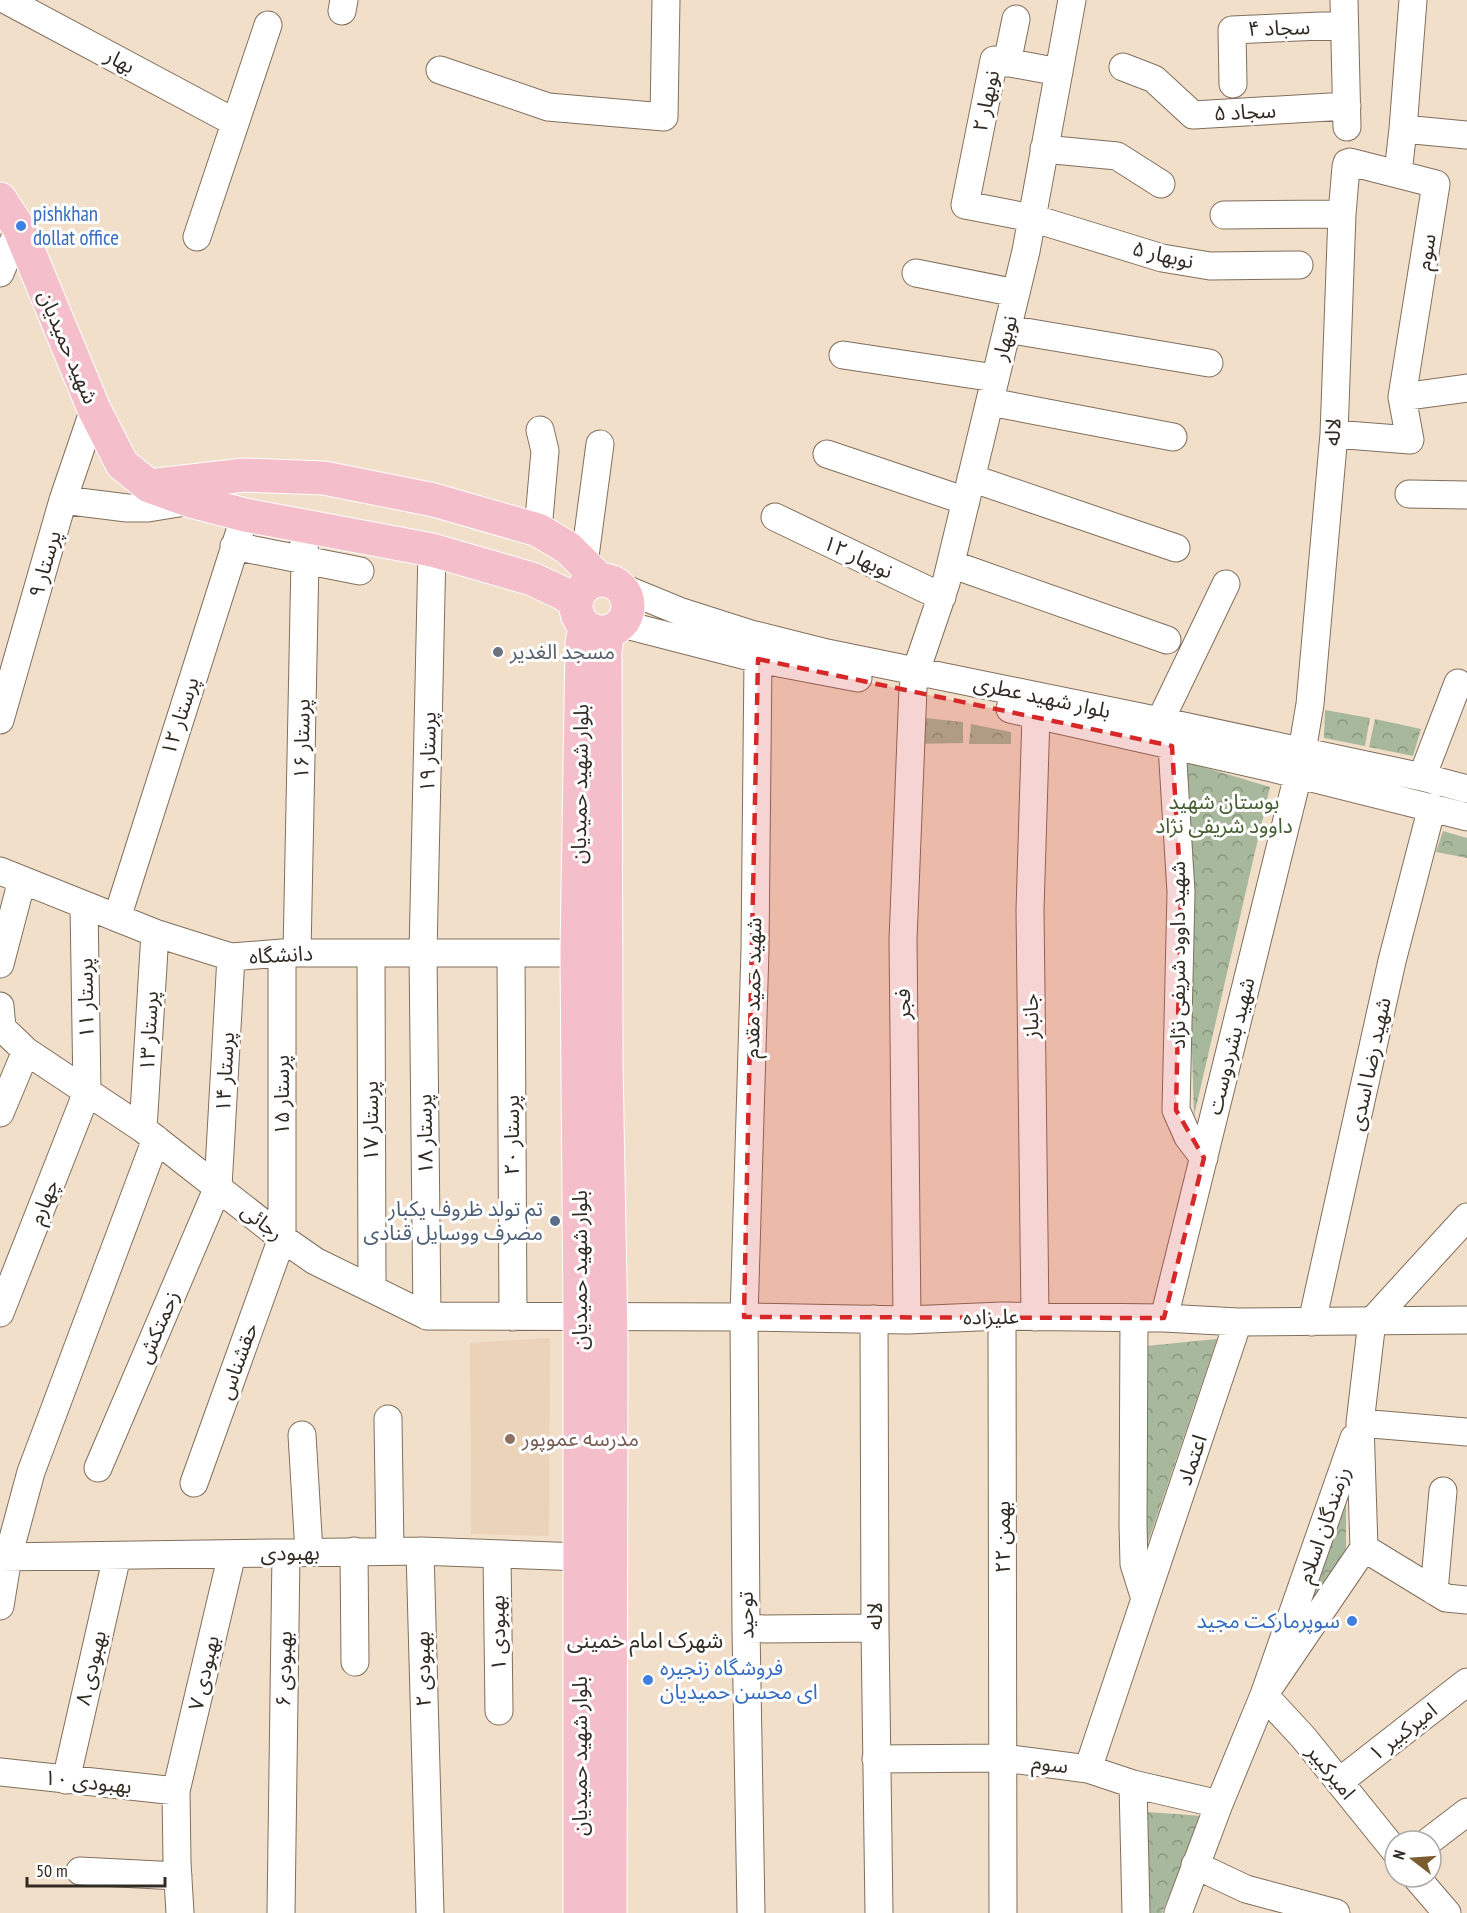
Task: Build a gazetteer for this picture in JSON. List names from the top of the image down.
{
  "streets": {
    "main road": ["شهید حمیدیان", "بلوار شهید حمیدیان"],
    "street": [
      "سجاد ۴",
      "بهار",
      "نوبهار ۲",
      "سجاد ۵",
      "سوم",
      "نوبهار ۵",
      "نوبهار",
      "لاله",
      "نوبهار ۱۲",
      "پرستار ۹",
      "بلوار شهید عطری",
      "پرستار ۱۲",
      "پرستار ۱۶",
      "پرستار ۱۹",
      "دانشگاه",
      "شهید داوود شریفی نژاد",
      "شهید حمید مقدم",
      "پرستار ۱۱",
      "فجر",
      "جانباز",
      "پرستار ۱۳",
      "شهید بشردوست",
      "شهید رضا اسدی",
      "پرستار ۱۴",
      "پرستار ۱۵",
      "پرستار ۱۷",
      "پرستار ۱۸",
      "پرستار ۲۰",
      "چهارم",
      "رجائی",
      "علیزاده",
      "زحمتکش",
      "حقشناس",
      "اعتماد",
      "رزمندگان اسلام",
      "۲۲ بهمن",
      "بهبودی",
      "توحید",
      "بهبودی ۱",
      "بهبودی ۸",
      "بهبودی ۶",
      "بهبودی ۲",
      "بهبودی ۷",
      "امیرکبیر ۱",
      "امیرکبیر",
      "بهبودی ۱۰"
    ]
  },
  "crossings": [
    ["سجاد ۴", "سجاد ۵"],
    ["نوبهار ۲", "نوبهار ۵"],
    ["نوبهار ۲", "نوبهار"],
    ["سوم", "لاله"],
    ["سوم", "اعتماد"],
    ["سوم", "رزمندگان اسلام"],
    ["سوم", "۲۲ بهمن"],
    ["نوبهار ۵", "نوبهار"],
    ["نوبهار", "نوبهار ۱۲"],
    ["نوبهار", "بلوار شهید عطری"],
    ["نوبهار", "فجر"],
    ["شهید حمیدیان", "پرستار ۹"],
    ["لاله", "بلوار شهید عطری"],
    ["لاله", "شهید بشردوست"],
    ["لاله", "علیزاده"],
    ["بلوار شهید عطری", "بلوار شهید حمیدیان"],
    ["بلوار شهید عطری", "شهید داوود شریفی نژاد"],
    ["بلوار شهید عطری", "شهید حمید مقدم"],
    ["بلوار شهید عطری", "فجر"],
    ["بلوار شهید عطری", "جانباز"],
    ["بلوار شهید عطری", "شهید بشردوست"],
    ["بلوار شهید عطری", "شهید رضا اسدی"],
    ["پرستار ۱۲", "دانشگاه"],
    ["پرستار ۱۶", "دانشگاه"],
    ["پرستار ۱۶", "پرستار ۱۵"],
    ["پرستار ۱۹", "دانشگاه"],
    ["پرستار ۱۹", "پرستار ۱۸"],
    ["بلوار شهید حمیدیان", "دانشگاه"],
    ["بلوار شهید حمیدیان", "رجائی"],
    ["بلوار شهید حمیدیان", "علیزاده"],
    ["بلوار شهید حمیدیان", "بهبودی"],
    ["دانشگاه", "پرستار ۱۱"],
    ["دانشگاه", "پرستار ۱۳"],
    ["دانشگاه", "پرستار ۱۴"],
    ["دانشگاه", "پرستار ۱۵"],
    ["دانشگاه", "پرستار ۱۷"],
    ["دانشگاه", "پرستار ۱۸"],
    ["دانشگاه", "پرستار ۲۰"],
    ["شهید داوود شریفی نژاد", "شهید بشردوست"],
    ["شهید حمید مقدم", "علیزاده"],
    ["شهید حمید مقدم", "توحید"],
    ["پرستار ۱۱", "چهارم"],
    ["پرستار ۱۱", "رجائی"],
    ["فجر", "علیزاده"],
    ["جانباز", "علیزاده"],
    ["پرستار ۱۳", "رجائی"],
    ["پرستار ۱۳", "بهبودی"],
    ["شهید بشردوست", "علیزاده"],
    ["شهید رضا اسدی", "علیزاده"],
    ["پرستار ۱۴", "رجائی"],
    ["پرستار ۱۴", "زحمتکش"],
    ["پرستار ۱۵", "رجائی"],
    ["پرستار ۱۵", "حقشناس"],
    ["پرستار ۱۷", "رجائی"],
    ["پرستار ۱۸", "رجائی"],
    ["پرستار ۲۰", "رجائی"],
    ["چهارم", "رجائی"],
    ["رجائی", "علیزاده"],
    ["رجائی", "زحمتکش"],
    ["رجائی", "حقشناس"],
    ["علیزاده", "اعتماد"],
    ["علیزاده", "رزمندگان اسلام"],
    ["علیزاده", "۲۲ بهمن"],
    ["علیزاده", "توحید"],
    ["رزمندگان اسلام", "امیرکبیر"],
    ["بهبودی", "بهبودی ۱"],
    ["بهبودی", "بهبودی ۸"],
    ["بهبودی", "بهبودی ۶"],
    ["بهبودی", "بهبودی ۲"],
    ["بهبودی", "بهبودی ۷"],
    ["بهبودی ۸", "بهبودی ۱۰"],
    ["بهبودی ۷", "بهبودی ۱۰"],
    ["امیرکبیر ۱", "امیرکبیر"]
  ],
  "districts": ["شهرک امام خمینی"],
  "parks": ["بوستان شهید داوود شریفی نژاد"],
  "places": [
    "pishkhan dollat office",
    "مسجد الغدیر",
    "تم تولد ظروف یکبار مصرف ووسایل قنادی",
    "مدرسه عموپور",
    "سوپرمارکت مجید",
    "فروشگاه زنجیره ای محسن حمیدیان"
  ],
  "scale_bar": "50 m",
  "north": "left"
}
